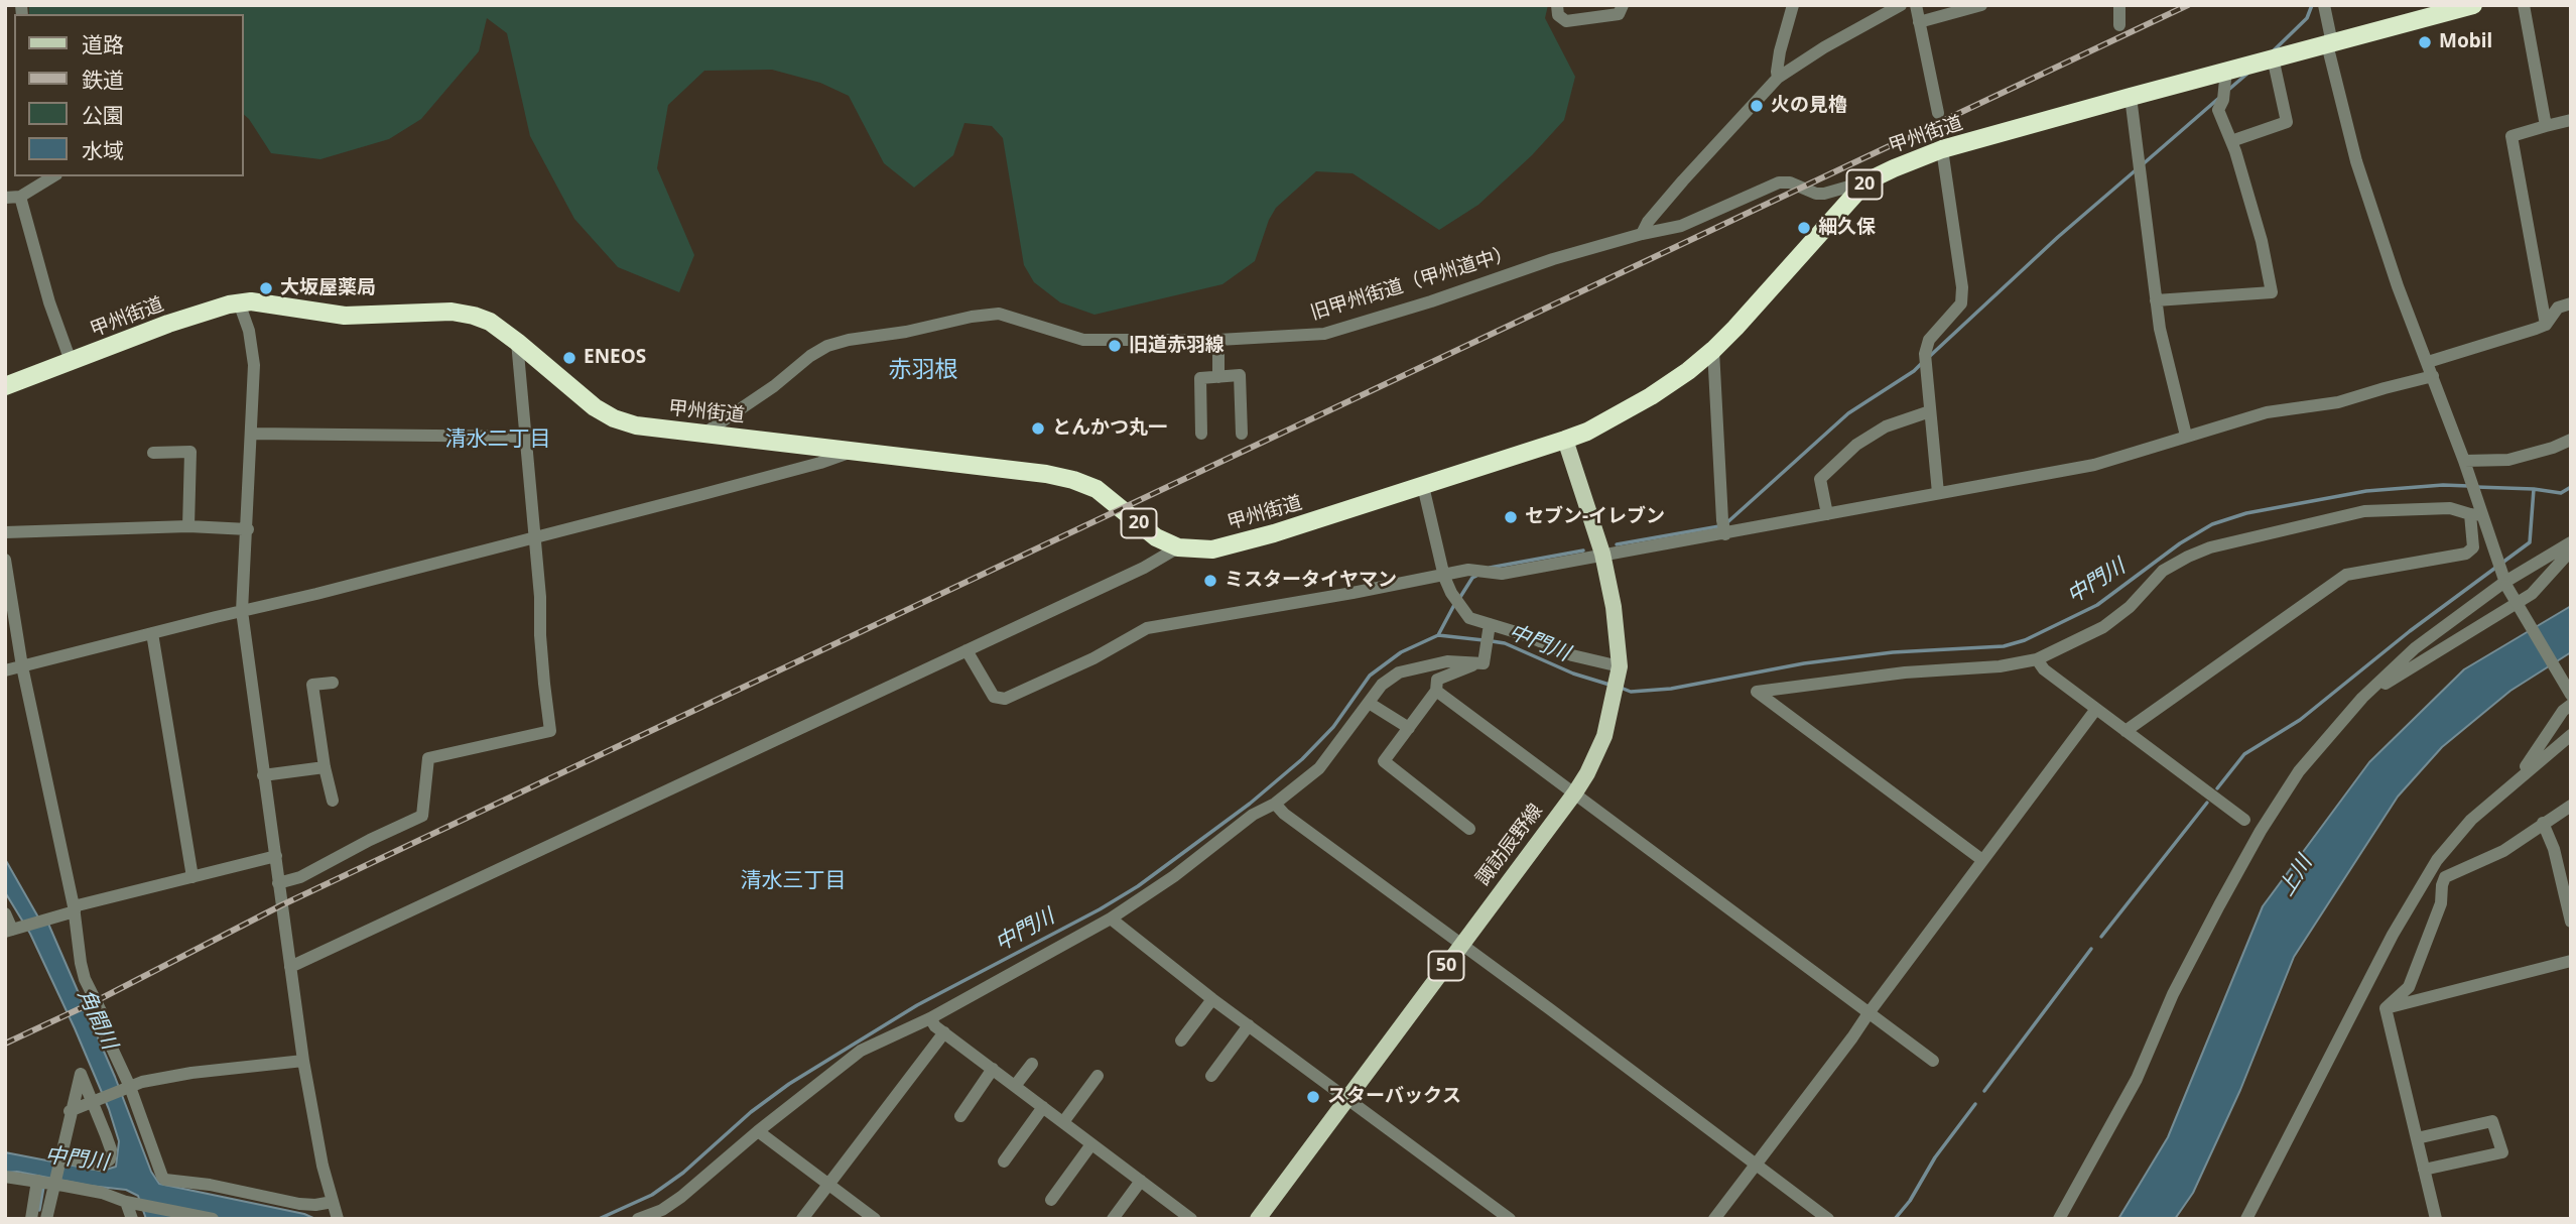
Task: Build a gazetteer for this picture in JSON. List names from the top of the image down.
{
  "streets": {
    "highway": ["甲州街道", "20"],
    "main road": ["諏訪辰野線", "50"],
    "street": ["旧甲州街道（甲州道中）"]
  },
  "crossings": [
    ["甲州街道", "旧甲州街道（甲州道中）"],
    ["甲州街道", "諏訪辰野線"]
  ],
  "districts": ["赤羽根", "清水二丁目", "清水三丁目"],
  "water": ["中門川", "上川", "角間川"],
  "places": [
    "Mobil",
    "火の見櫓",
    "細久保",
    "大坂屋薬局",
    "旧道赤羽線",
    "ENEOS",
    "とんかつ丸一",
    "セブン-イレブン",
    "ミスタータイヤマン",
    "スターバックス"
  ],
  "legend": [
    "道路",
    "鉄道",
    "公園",
    "水域"
  ]
}
